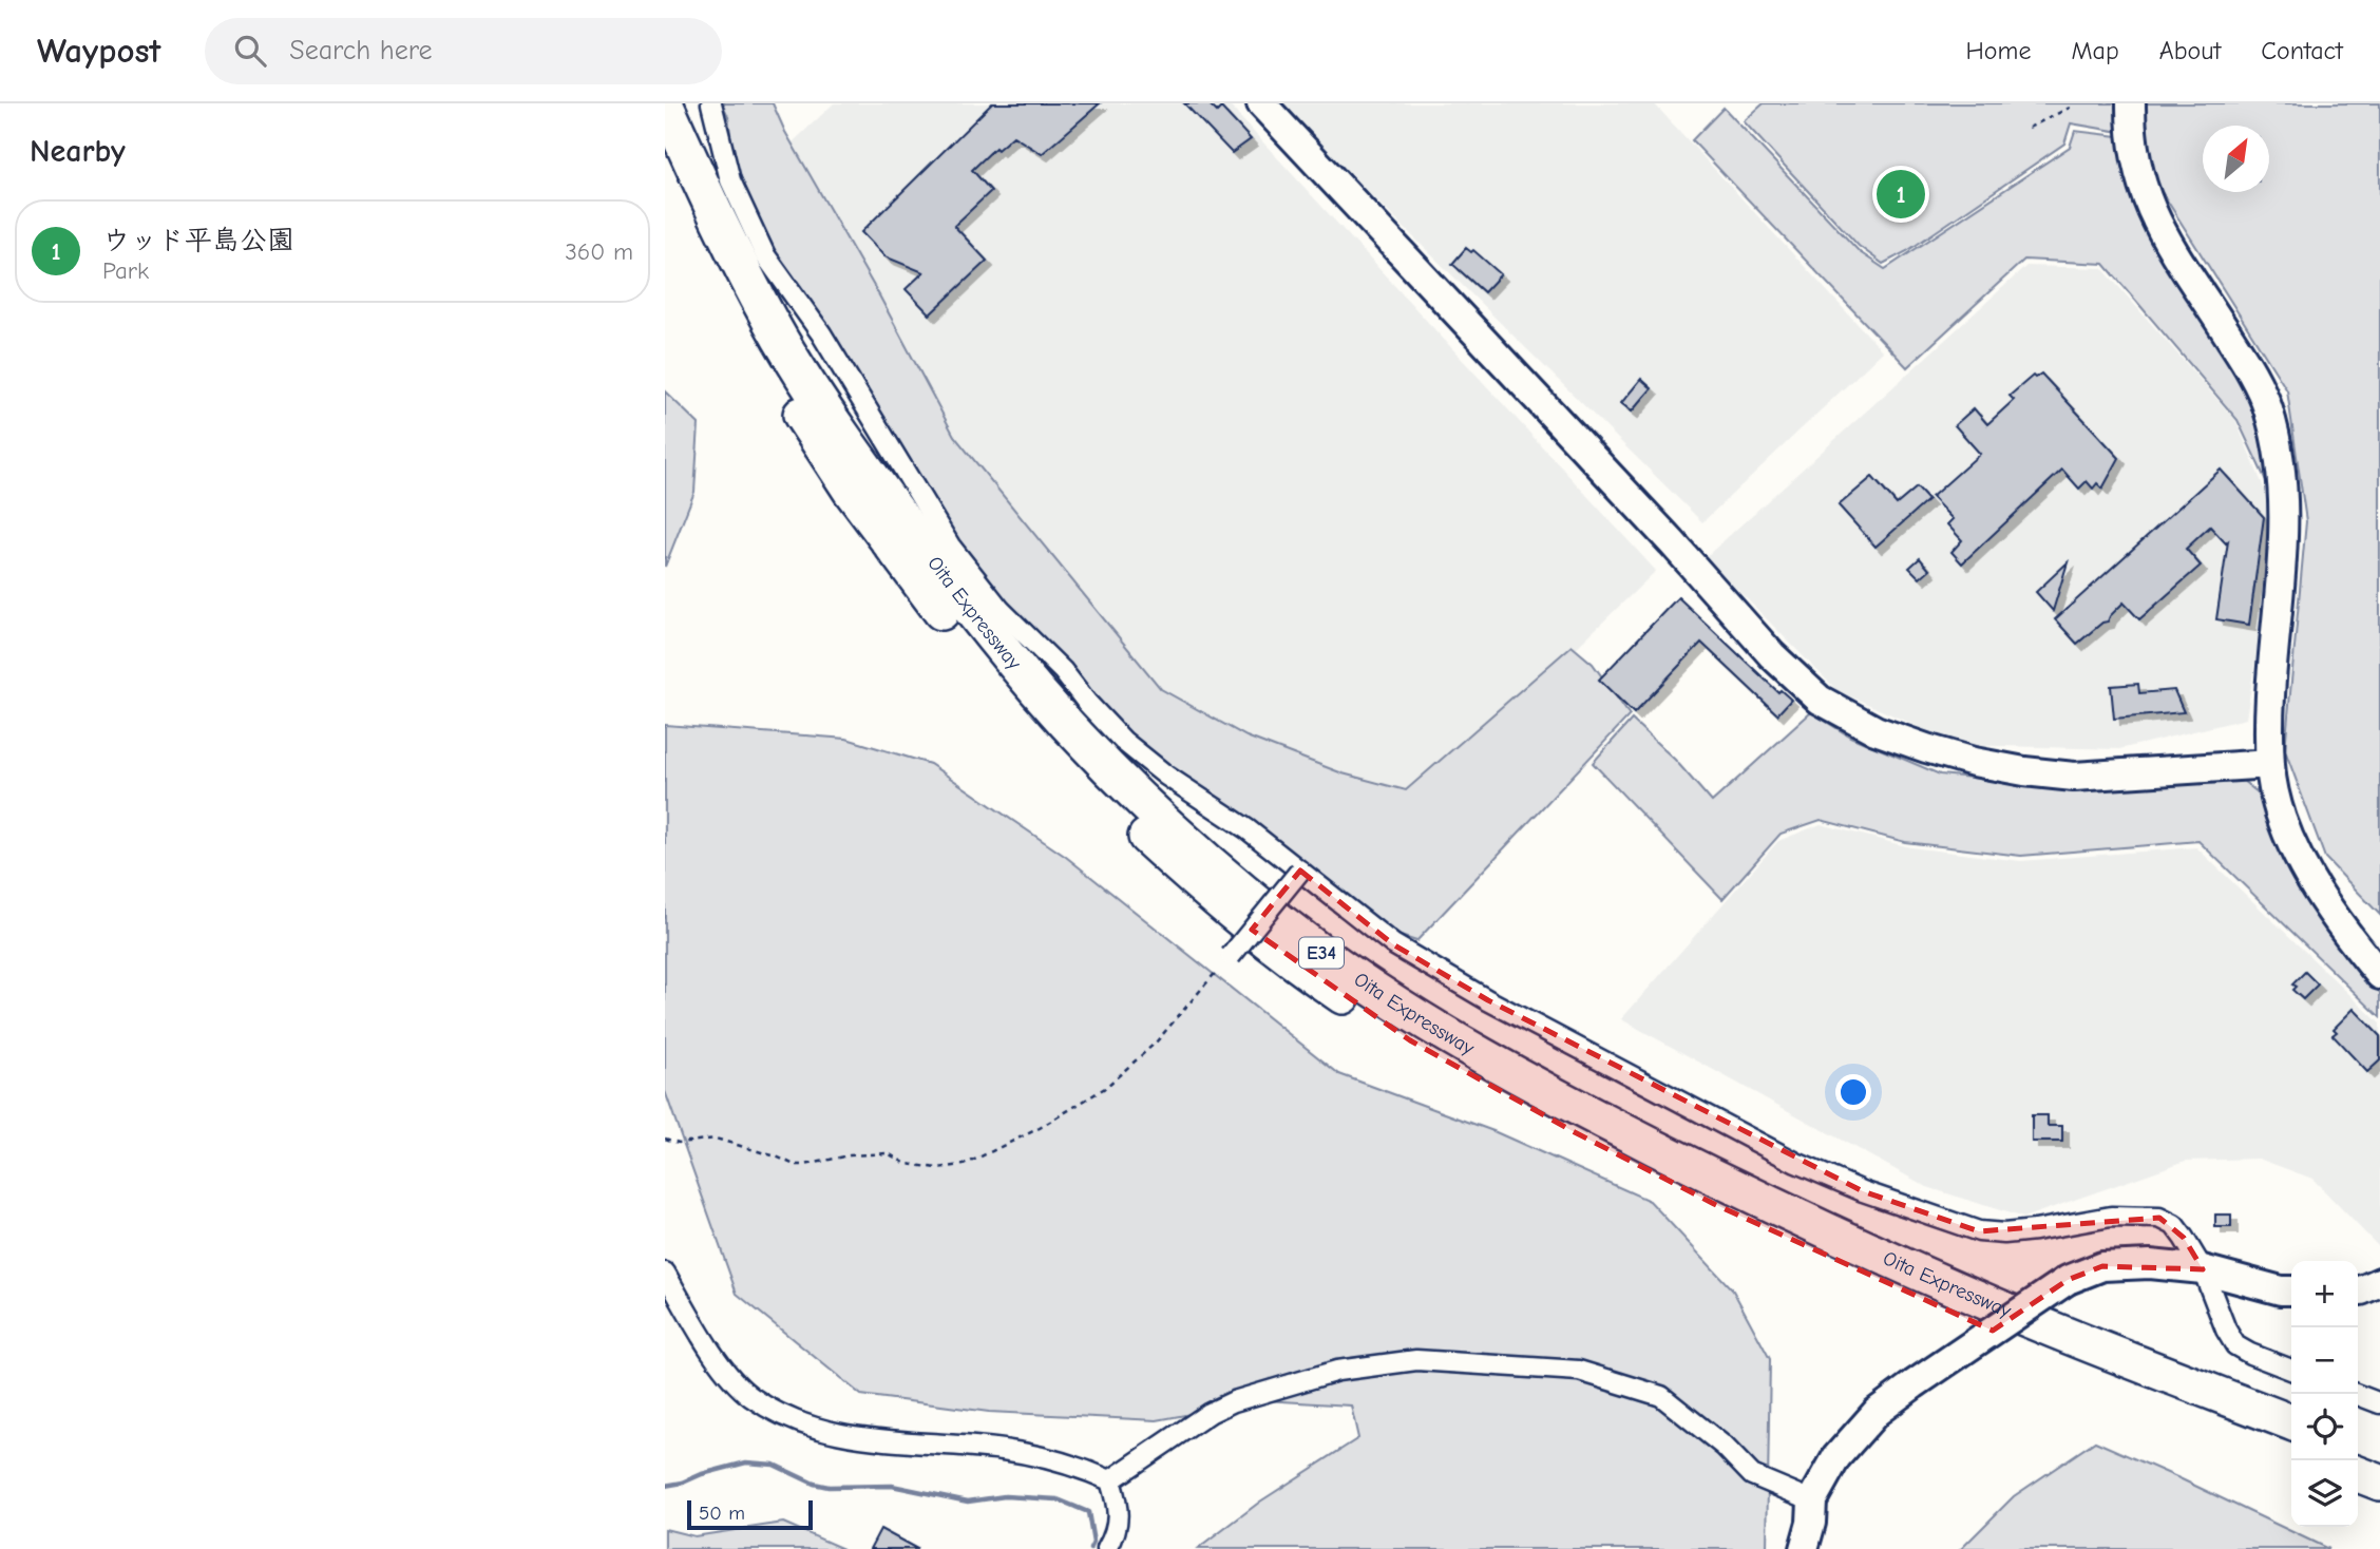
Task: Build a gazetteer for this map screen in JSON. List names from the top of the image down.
{
  "streets": {
    "highway": ["Oita Expressway", "E34"]
  },
  "scale_bar": "50 m",
  "north": "top right",
  "page": {
    "header": "Waypost",
    "search": "Search here",
    "nav": [
      "Home",
      "Map",
      "About",
      "Contact"
    ],
    "heading": "Nearby",
    "pins": "1",
    "list": [
      {
        "mark": "1",
        "name": "ウッド平島公園",
        "note": "Park",
        "value": "360 m"
      }
    ],
    "map_buttons": ["+", "−"],
    "scale": "50 m"
  }
}
